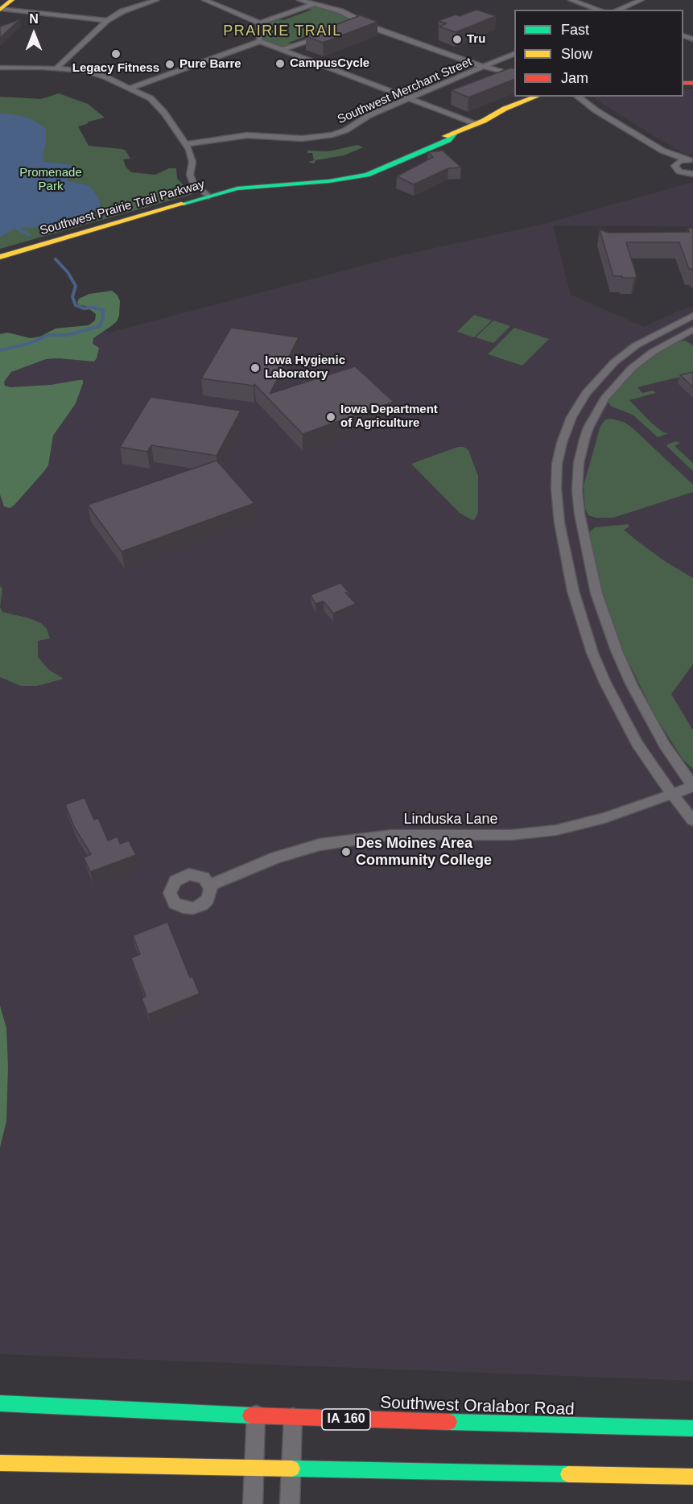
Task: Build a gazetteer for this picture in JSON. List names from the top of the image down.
{
  "streets": {
    "street": [
      "Southwest Merchant Street",
      "Southwest Prairie Trail Parkway",
      "Linduska Lane",
      "Southwest Oralabor Road",
      "IA 160"
    ]
  },
  "districts": ["PRAIRIE TRAIL"],
  "parks": ["Promenade Park"],
  "places": [
    "Tru",
    "Legacy Fitness",
    "CampusCycle",
    "Pure Barre",
    "Iowa Hygienic Laboratory",
    "Iowa Department of Agriculture",
    "Des Moines Area Community College"
  ],
  "legend": ["Fast", "Slow", "Jam"],
  "north": "top"
}
